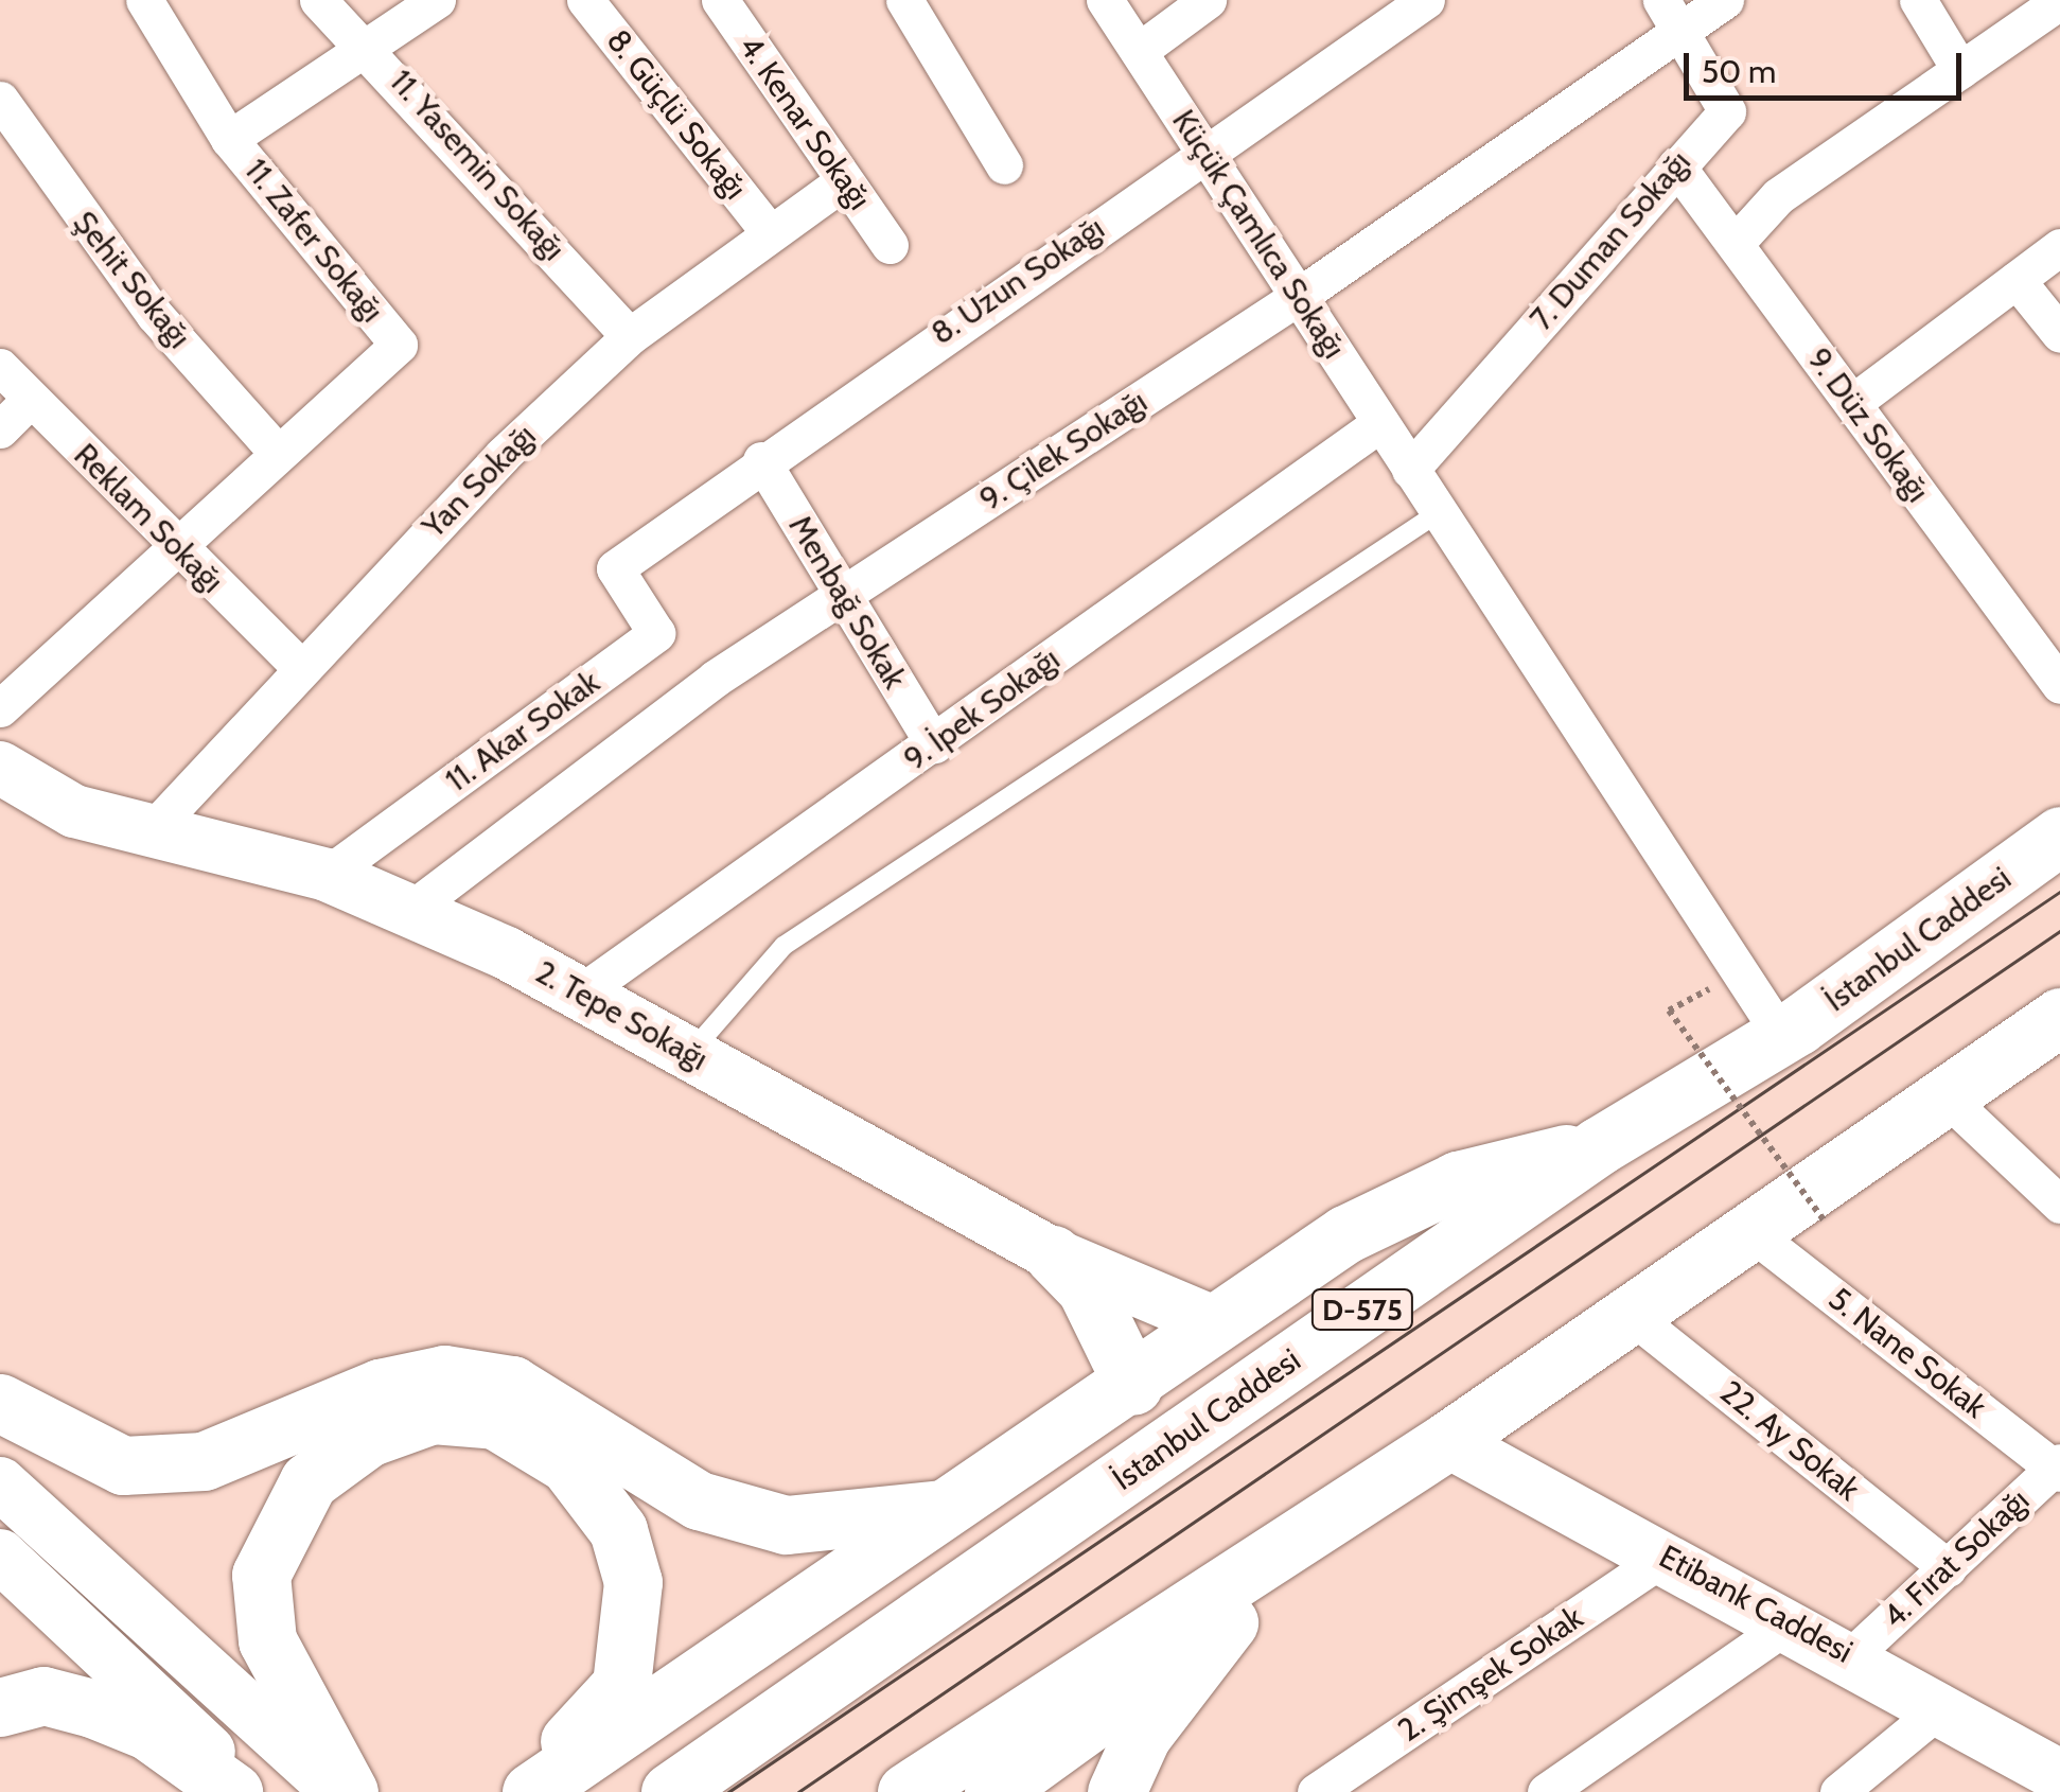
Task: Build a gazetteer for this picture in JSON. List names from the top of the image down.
{
  "streets": {
    "highway": ["İstanbul Caddesi", "D-575"],
    "main road": ["2. Tepe Sokağı", "Etibank Caddesi"],
    "street": [
      "8. Güçlü Sokağı",
      "4. Kenar Sokağı",
      "11. Yasemin Sokağı",
      "Küçük Çamlıca Sokağı",
      "11. Zafer Sokağı",
      "7. Duman Sokağı",
      "Şehit Sokağı",
      "8. Uzun Sokağı",
      "9. Düz Sokağı",
      "9. Çilek Sokağı",
      "Yan Sokağı",
      "Reklam Sokağı",
      "Menbağ Sokak",
      "9. İpek Sokağı",
      "11. Akar Sokak",
      "5. Nane Sokak",
      "22. Ay Sokak",
      "4. Fırat Sokağı",
      "2. Şimşek Sokak"
    ]
  },
  "crossings": [
    ["8. Güçlü Sokağı", "Yan Sokağı"],
    ["4. Kenar Sokağı", "Yan Sokağı"],
    ["11. Yasemin Sokağı", "Yan Sokağı"],
    ["Küçük Çamlıca Sokağı", "7. Duman Sokağı"],
    ["Küçük Çamlıca Sokağı", "8. Uzun Sokağı"],
    ["Küçük Çamlıca Sokağı", "9. Çilek Sokağı"],
    ["Küçük Çamlıca Sokağı", "9. İpek Sokağı"],
    ["Küçük Çamlıca Sokağı", "İstanbul Caddesi"],
    ["11. Zafer Sokağı", "Şehit Sokağı"],
    ["7. Duman Sokağı", "9. Düz Sokağı"],
    ["7. Duman Sokağı", "9. Çilek Sokağı"],
    ["8. Uzun Sokağı", "Menbağ Sokak"],
    ["8. Uzun Sokağı", "11. Akar Sokak"],
    ["9. Çilek Sokağı", "Menbağ Sokak"],
    ["9. Çilek Sokağı", "2. Tepe Sokağı"],
    ["Yan Sokağı", "Reklam Sokağı"],
    ["Yan Sokağı", "2. Tepe Sokağı"],
    ["Menbağ Sokak", "9. İpek Sokağı"],
    ["9. İpek Sokağı", "2. Tepe Sokağı"],
    ["11. Akar Sokak", "2. Tepe Sokağı"],
    ["5. Nane Sokak", "4. Fırat Sokağı"],
    ["22. Ay Sokak", "4. Fırat Sokağı"],
    ["4. Fırat Sokağı", "Etibank Caddesi"],
    ["Etibank Caddesi", "2. Şimşek Sokak"]
  ],
  "scale_bar": "50 m"
}
